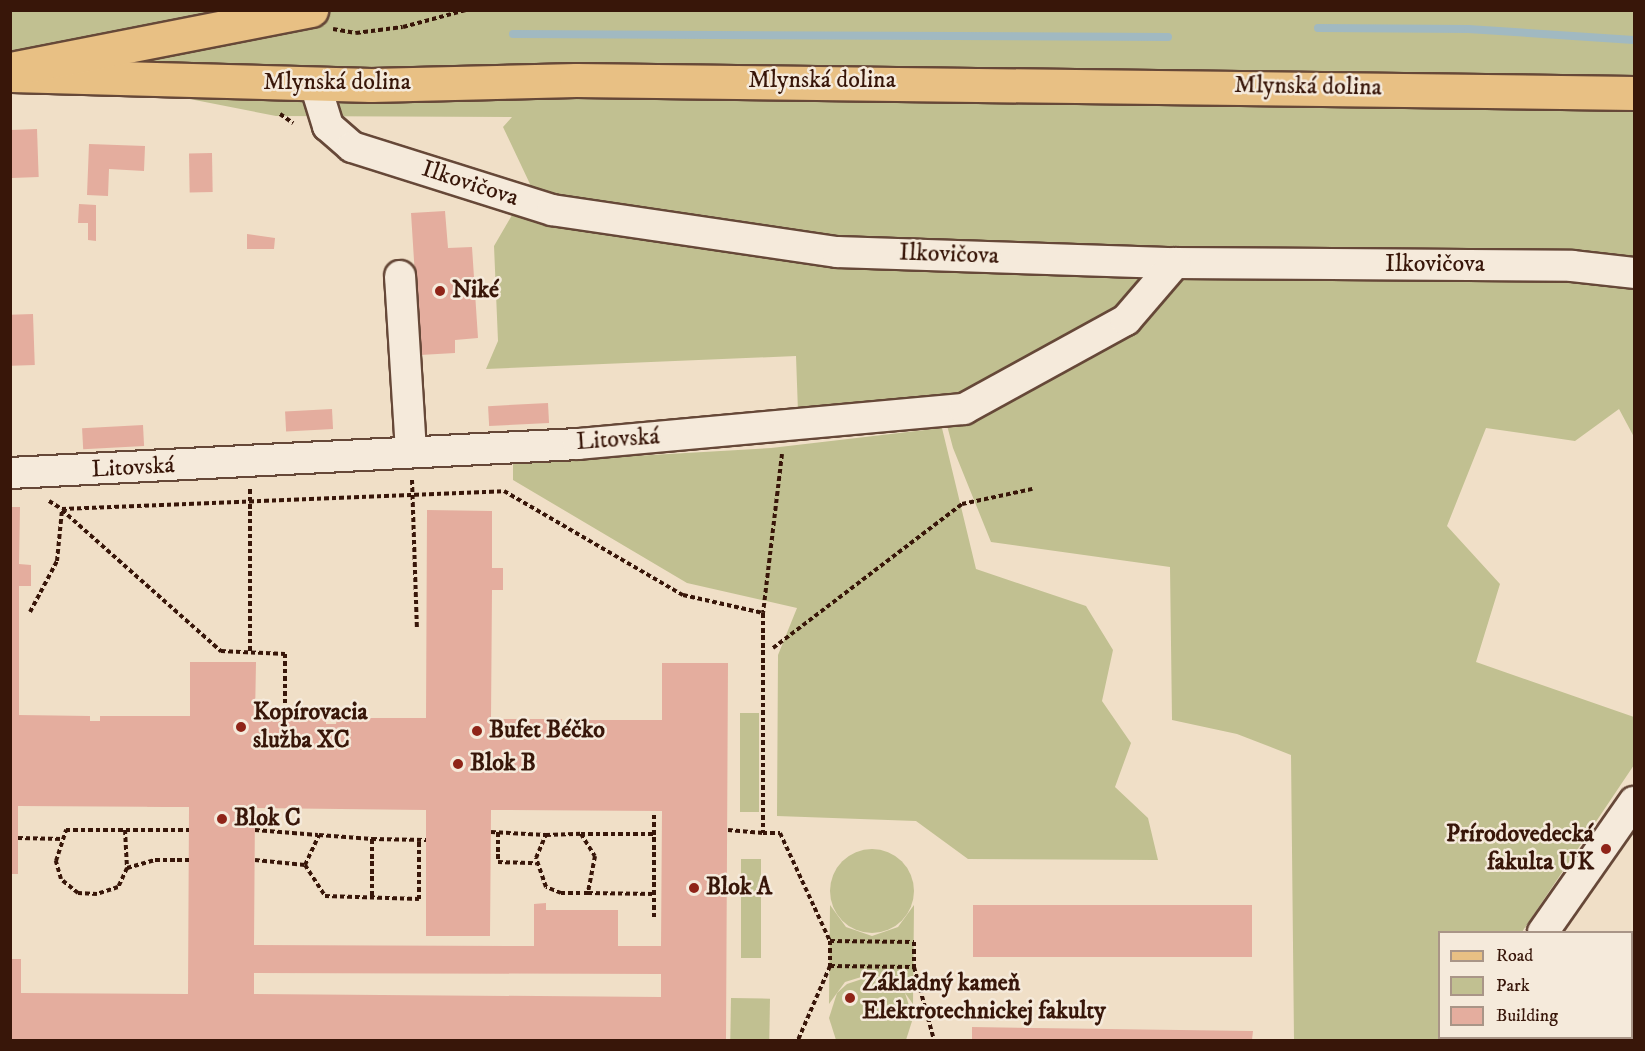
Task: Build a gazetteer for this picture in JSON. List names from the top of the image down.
{
  "streets": {
    "main road": ["Mlynská dolina"],
    "street": ["Ilkovičova", "Litovská"]
  },
  "crossings": [
    ["Mlynská dolina", "Ilkovičova"],
    ["Ilkovičova", "Litovská"]
  ],
  "places": [
    "Niké",
    "Kopírovacia služba XC",
    "Bufet Béčko",
    "Blok B",
    "Blok C",
    "Prírodovedecká fakulta UK",
    "Blok A",
    "Základný kameň Elektrotechnickej fakulty"
  ],
  "legend": ["Road", "Park", "Building"]
}
